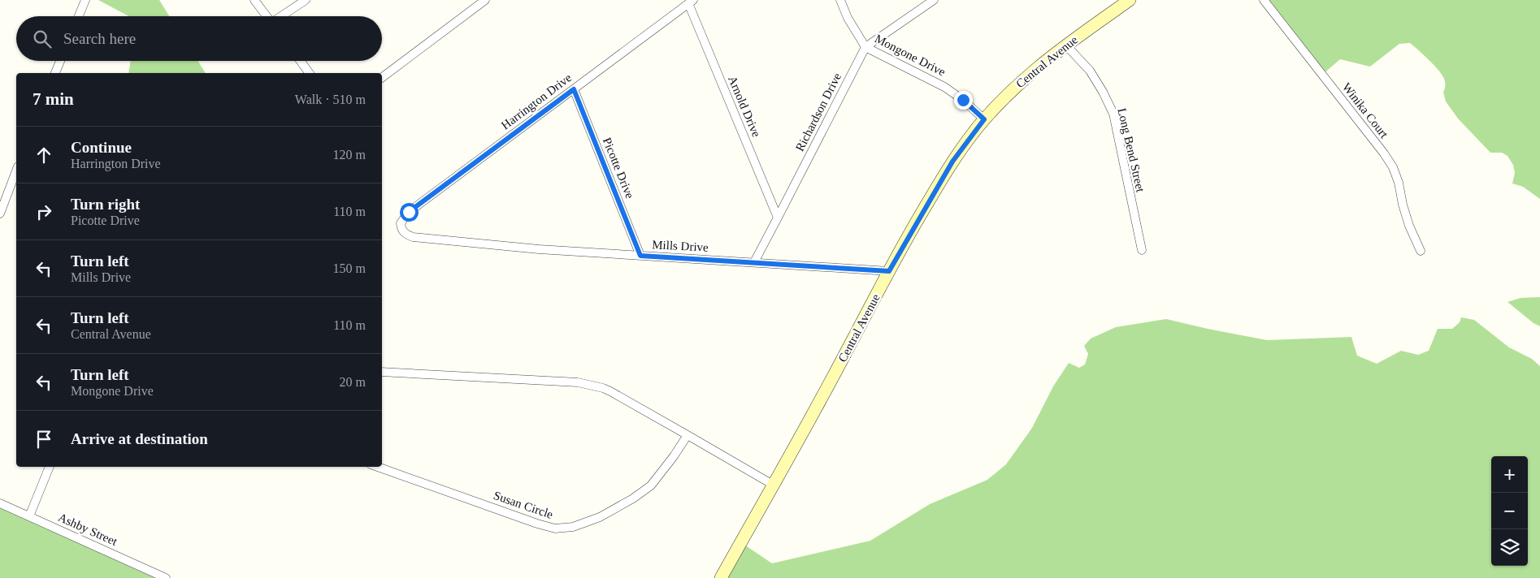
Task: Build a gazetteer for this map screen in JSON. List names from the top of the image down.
{
  "streets": {
    "main road": ["Central Avenue"],
    "street": [
      "Mongone Drive",
      "Harrington Drive",
      "Arnold Drive",
      "Winika Court",
      "Richardson Drive",
      "Long Bend Street",
      "Picotte Drive",
      "Mills Drive",
      "Susan Circle",
      "Ashby Street"
    ]
  },
  "crossings": [
    ["Mongone Drive", "Central Avenue"],
    ["Mongone Drive", "Richardson Drive"],
    ["Central Avenue", "Long Bend Street"],
    ["Central Avenue", "Mills Drive"],
    ["Harrington Drive", "Arnold Drive"],
    ["Harrington Drive", "Picotte Drive"],
    ["Harrington Drive", "Mills Drive"],
    ["Arnold Drive", "Richardson Drive"],
    ["Richardson Drive", "Mills Drive"],
    ["Picotte Drive", "Mills Drive"]
  ],
  "page": {
    "search": "Search here",
    "heading": ["7 min", "Walk · 510 m"],
    "list": [
      ["Continue", "Harrington Drive", "120 m"],
      ["Turn right", "Picotte Drive", "110 m"],
      ["Turn left", "Mills Drive", "150 m"],
      ["Turn left", "Central Avenue", "110 m"],
      ["Turn left", "Mongone Drive", "20 m"],
      "Arrive at destination"
    ],
    "map_buttons": ["+", "−"]
  }
}
